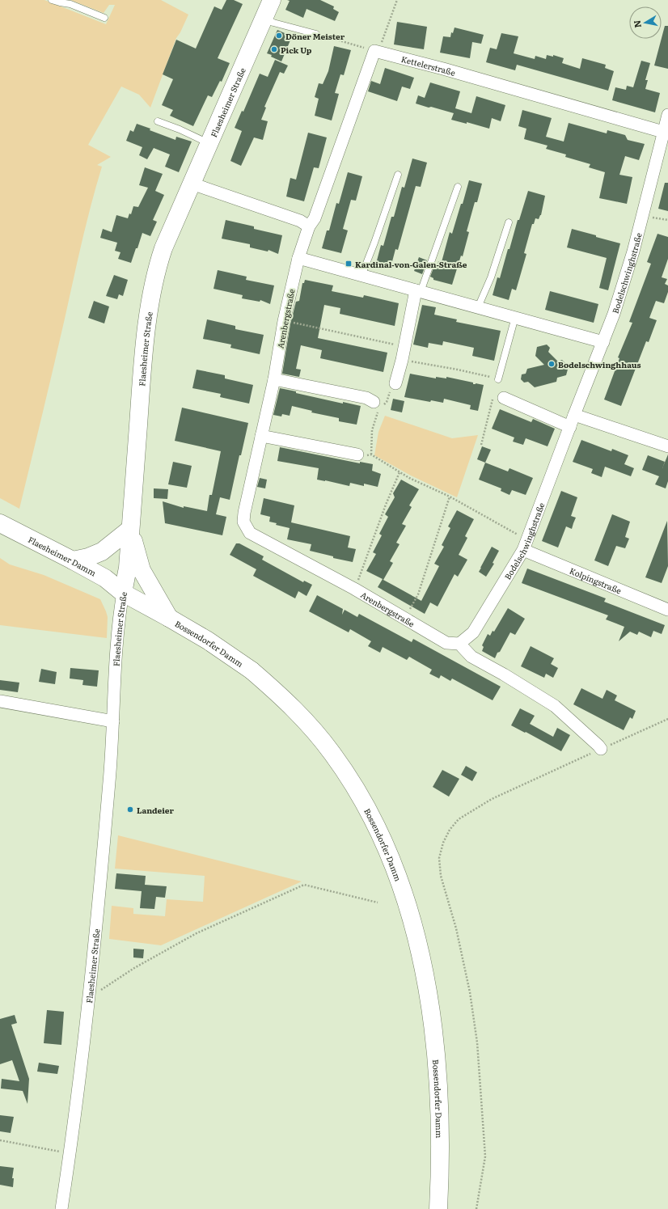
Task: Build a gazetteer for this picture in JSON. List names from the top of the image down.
{
  "streets": {
    "main road": ["Flaesheimer Straße", "Flaesheimer Damm", "Bossendorfer Damm"],
    "street": [
      "Kettelerstraße",
      "Bodelschwinghstraße",
      "Arenbergstraße",
      "Kolpingstraße"
    ]
  },
  "crossings": [
    ["Kettelerstraße", "Bodelschwinghstraße"],
    ["Flaesheimer Straße", "Flaesheimer Damm"],
    ["Flaesheimer Straße", "Bossendorfer Damm"],
    ["Bodelschwinghstraße", "Arenbergstraße"],
    ["Bodelschwinghstraße", "Kolpingstraße"],
    ["Flaesheimer Damm", "Bossendorfer Damm"]
  ],
  "places": {
    "other": [
      "Döner Meister",
      "Pick Up",
      "Bodelschwinghhaus",
      "Landeier"
    ],
    "transit": ["Kardinal-von-Galen-Straße"]
  },
  "north": "left"
}
